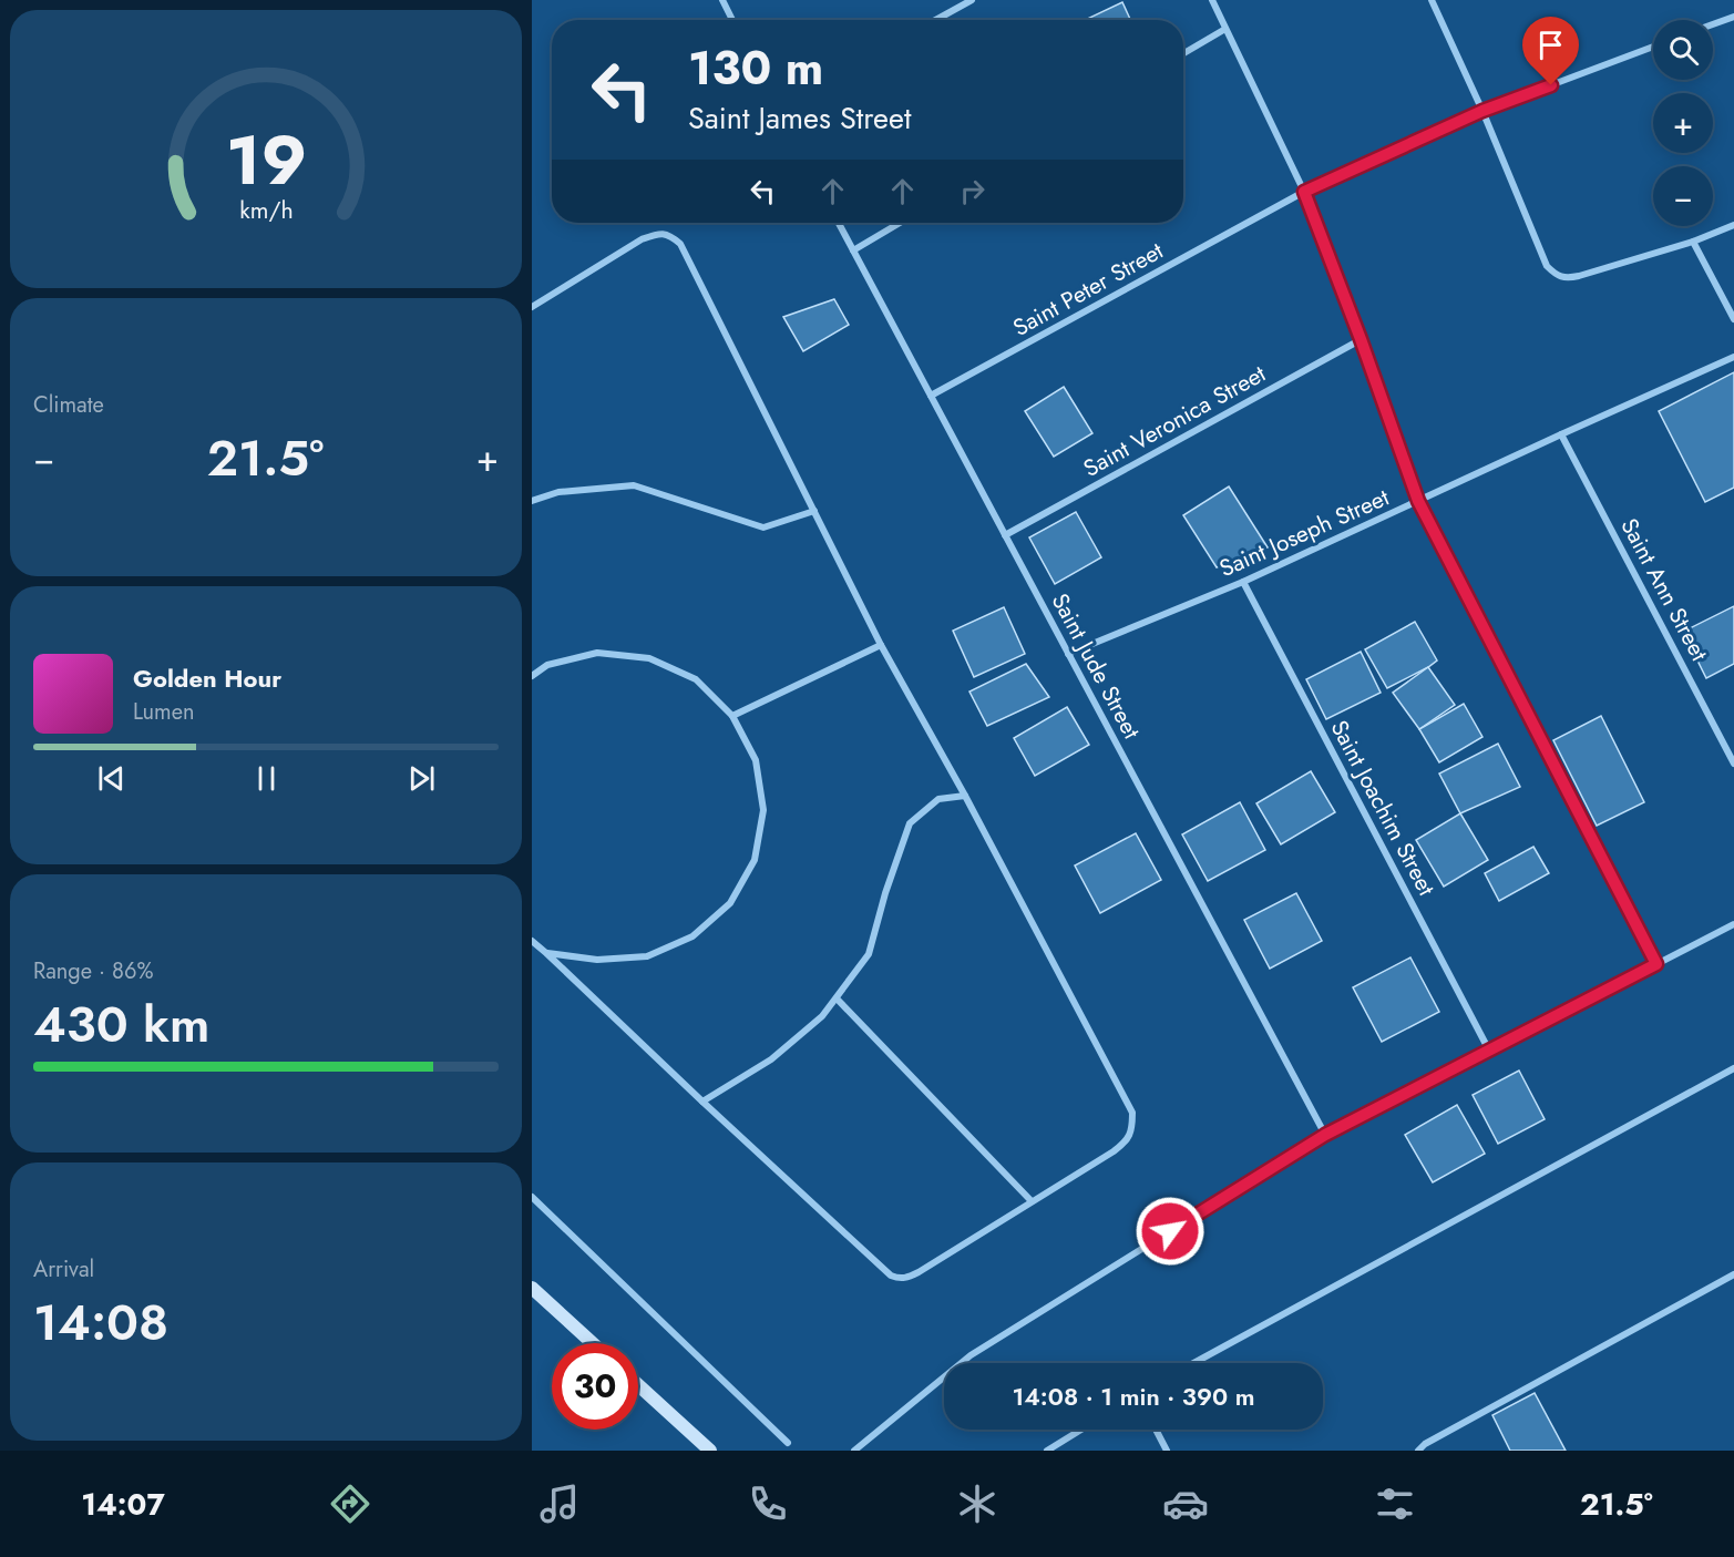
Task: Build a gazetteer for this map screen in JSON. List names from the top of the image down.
{
  "streets": {
    "street": [
      "Saint Peter Street",
      "Saint Veronica Street",
      "Saint Joseph Street",
      "Saint Ann Street",
      "Saint Jude Street",
      "Saint Joachim Street"
    ]
  },
  "crossings": [
    ["Saint Peter Street", "Saint Jude Street"],
    ["Saint Veronica Street", "Saint Jude Street"],
    ["Saint Joseph Street", "Saint Ann Street"],
    ["Saint Joseph Street", "Saint Jude Street"],
    ["Saint Joseph Street", "Saint Joachim Street"]
  ],
  "page": {
    "map_buttons": ["+", "−"],
    "turn": ["130 m", "Saint James Street"],
    "tile": [
      "Climate",
      ["Range · 86%", "430 km"],
      ["Arrival", "14:08"]
    ],
    "heat": ["−", "21.5°", "+"],
    "song": ["Golden Hour", "Lumen"],
    "limit": "30",
    "trip": "14:08 · 1 min · 390 m",
    "tabs": ["14:07", "21.5°"],
    "gauge": ["19", "km/h"]
  }
}
